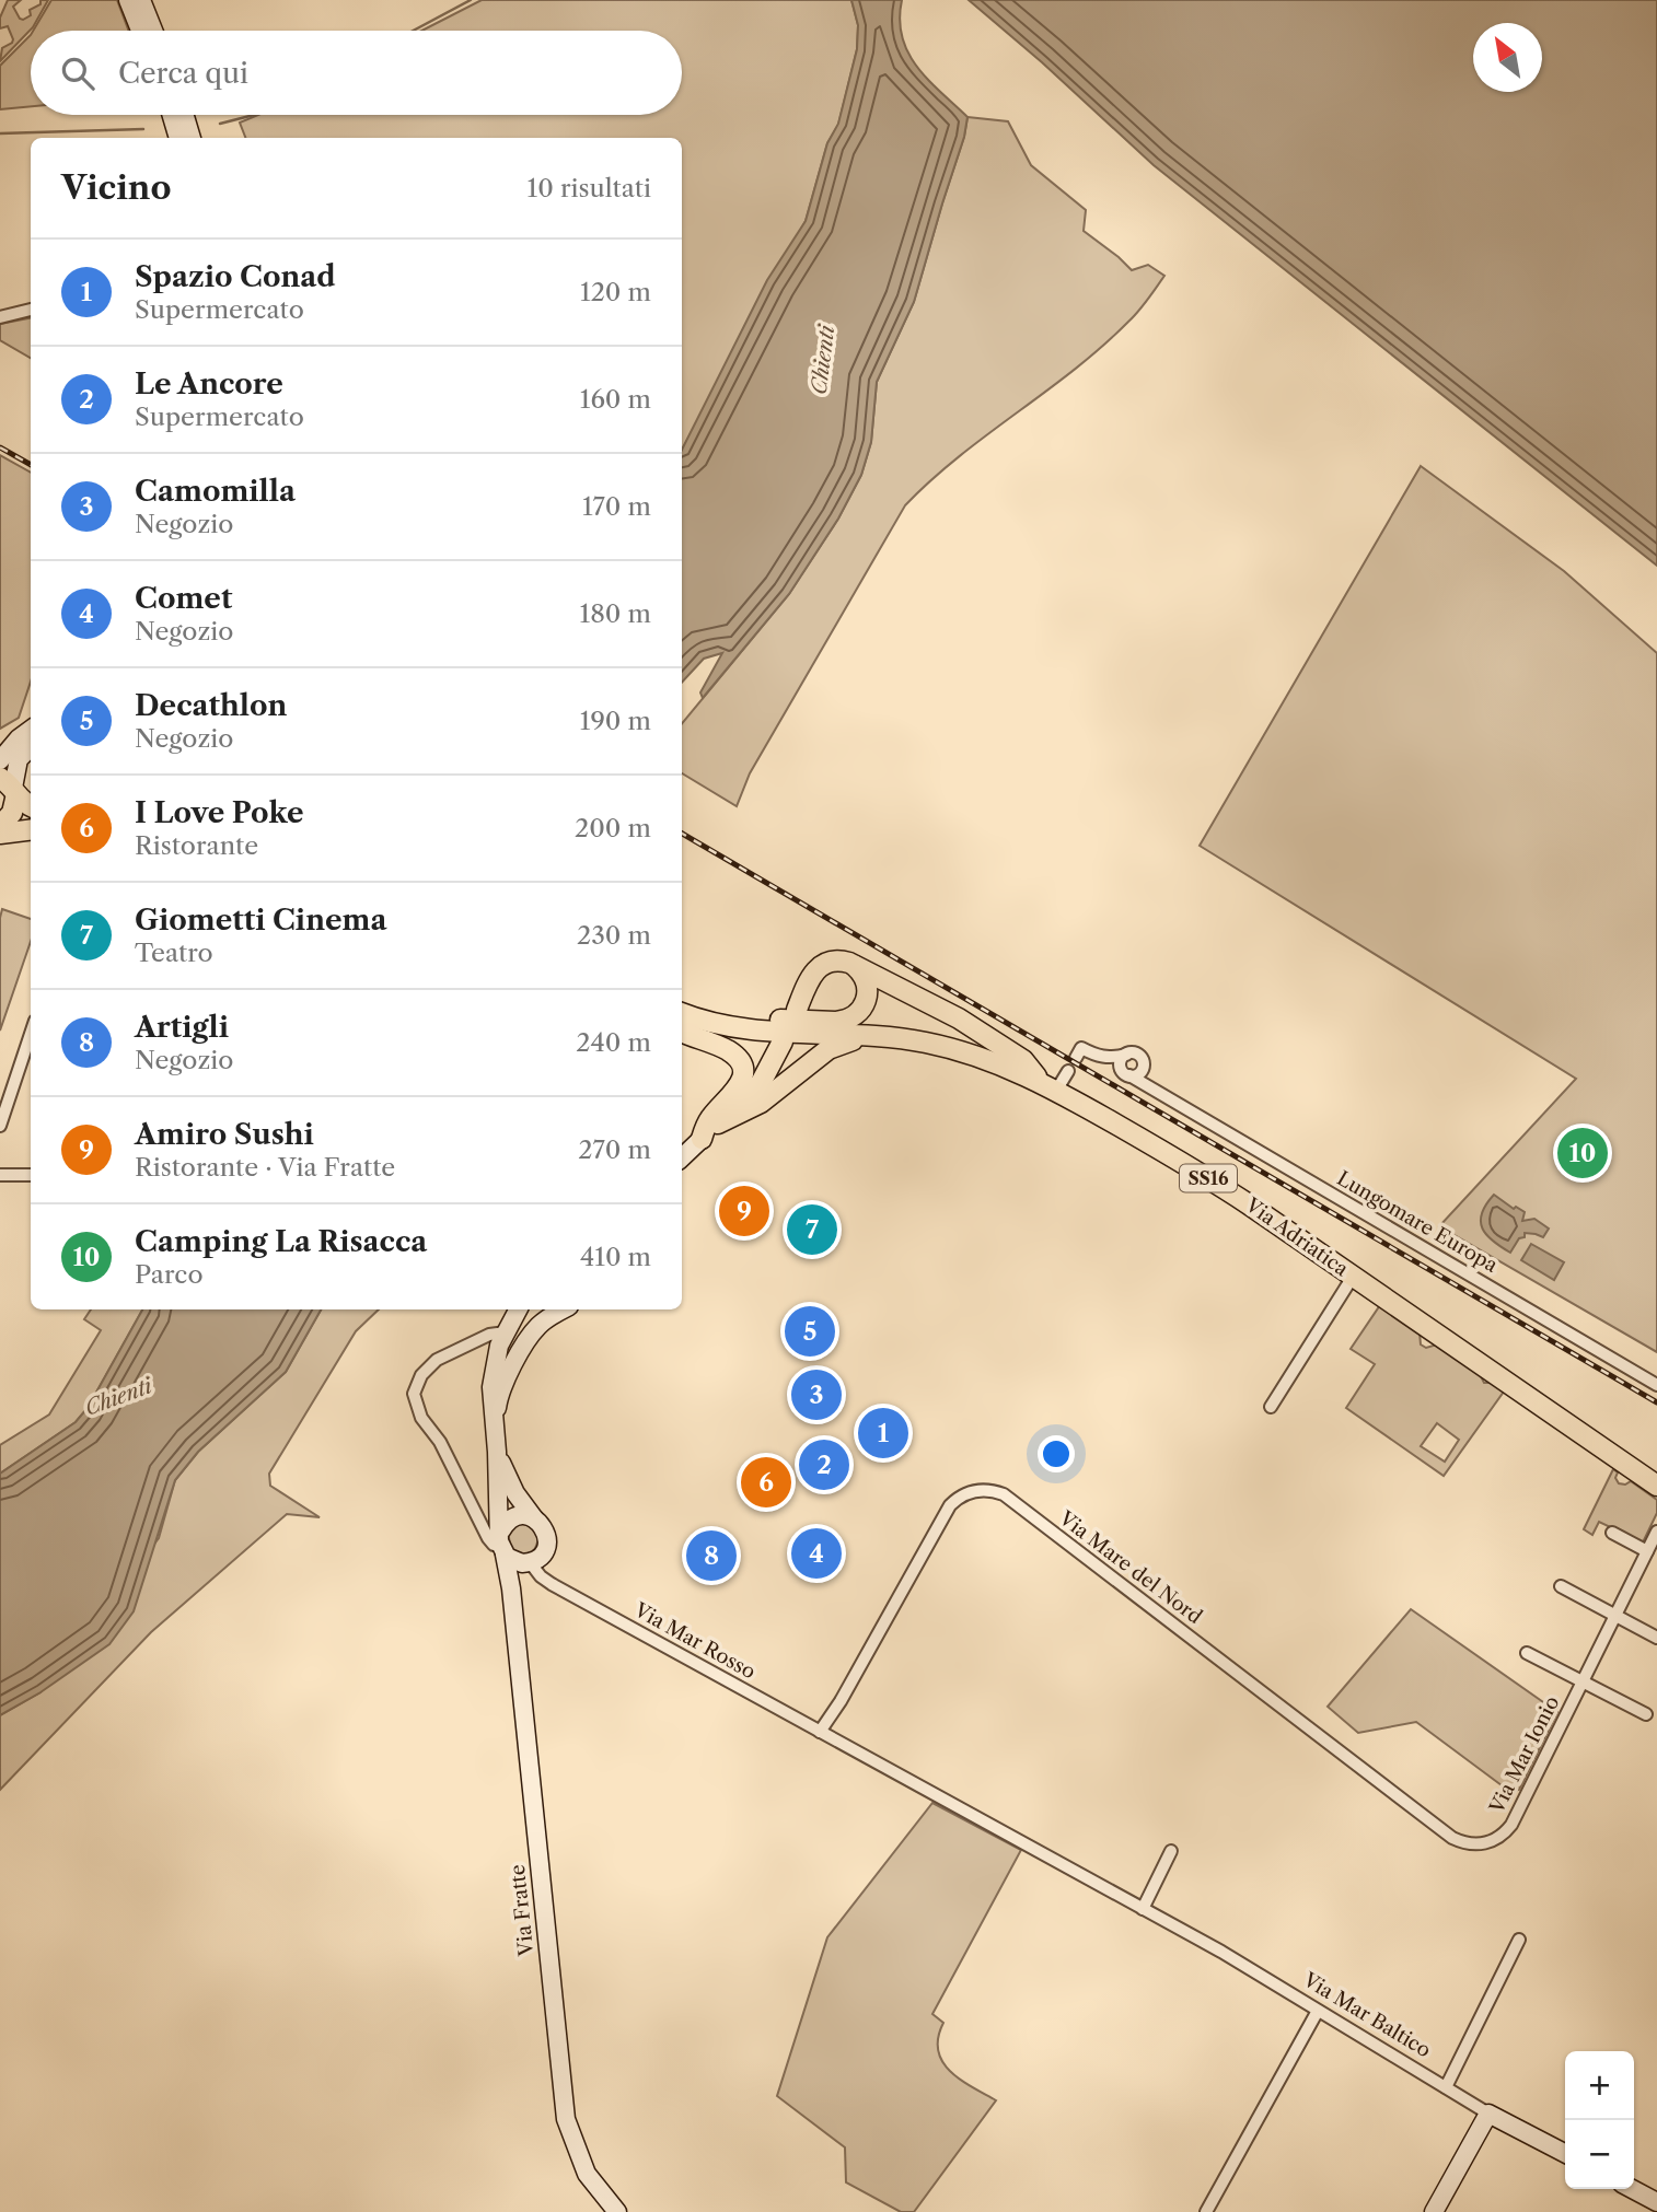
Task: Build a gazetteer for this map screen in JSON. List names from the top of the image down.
{
  "streets": {
    "main road": [
      "SS16",
      "Via Adriatica",
      "Via Fratte",
      "Via Mar Baltico"
    ],
    "street": [
      "Lungomare Europa",
      "Via Mare del Nord",
      "Via Mar Rosso",
      "Via Mar Ionio"
    ]
  },
  "crossings": [
    ["SS16", "Via Adriatica"],
    ["Via Mare del Nord", "Via Mar Rosso"],
    ["Via Mare del Nord", "Via Mar Ionio"],
    ["Via Mare del Nord", "Via Mar Baltico"],
    ["Via Mar Rosso", "Via Fratte"],
    ["Via Mar Rosso", "Via Mar Baltico"]
  ],
  "water": ["Chienti"],
  "north": "top left",
  "page": {
    "search": "Cerca qui",
    "heading": ["Vicino", "10 risultati"],
    "list": [
      {
        "mark": "1",
        "name": "Spazio Conad",
        "note": "Supermercato",
        "value": "120 m"
      },
      {
        "mark": "2",
        "name": "Le Ancore",
        "note": "Supermercato",
        "value": "160 m"
      },
      {
        "mark": "3",
        "name": "Camomilla",
        "note": "Negozio",
        "value": "170 m"
      },
      {
        "mark": "4",
        "name": "Comet",
        "note": "Negozio",
        "value": "180 m"
      },
      {
        "mark": "5",
        "name": "Decathlon",
        "note": "Negozio",
        "value": "190 m"
      },
      {
        "mark": "6",
        "name": "I Love Poke",
        "note": "Ristorante",
        "value": "200 m"
      },
      {
        "mark": "7",
        "name": "Giometti Cinema",
        "note": "Teatro",
        "value": "230 m"
      },
      {
        "mark": "8",
        "name": "Artigli",
        "note": "Negozio",
        "value": "240 m"
      },
      {
        "mark": "9",
        "name": "Amiro Sushi",
        "note": "Ristorante · Via Fratte",
        "value": "270 m"
      },
      {
        "mark": "10",
        "name": "Camping La Risacca",
        "note": "Parco",
        "value": "410 m"
      }
    ],
    "pins": [
      "10",
      "9",
      "7",
      "5",
      "3",
      "1",
      "2",
      "6",
      "4",
      "8"
    ],
    "map_buttons": ["+", "−"]
  }
}
